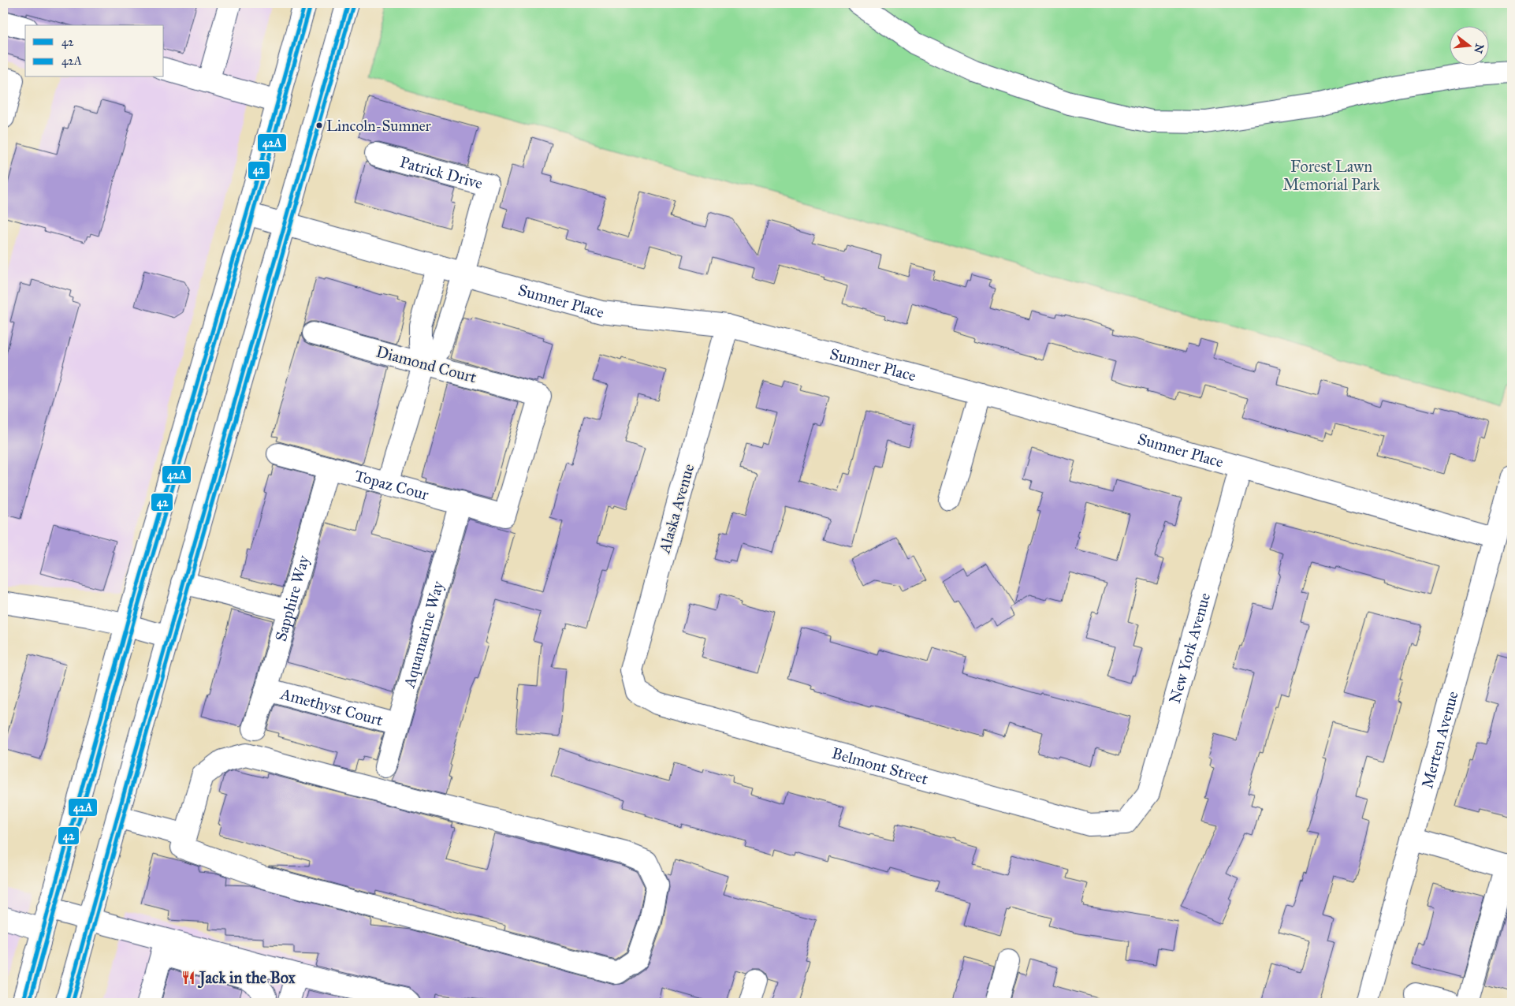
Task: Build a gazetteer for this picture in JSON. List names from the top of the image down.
{
  "streets": {
    "street": [
      "Patrick Drive",
      "Sumner Place",
      "Diamond Court",
      "Topaz Cour",
      "Alaska Avenue",
      "Sapphire Way",
      "Aquamarine Way",
      "New York Avenue",
      "Amethyst Court",
      "Merten Avenue",
      "Belmont Street"
    ]
  },
  "crossings": [
    ["Patrick Drive", "Sumner Place"],
    ["Sumner Place", "Alaska Avenue"],
    ["Sumner Place", "New York Avenue"],
    ["Sumner Place", "Merten Avenue"],
    ["Diamond Court", "Topaz Cour"],
    ["Topaz Cour", "Sapphire Way"],
    ["Topaz Cour", "Aquamarine Way"],
    ["Alaska Avenue", "Belmont Street"],
    ["Sapphire Way", "Amethyst Court"],
    ["Aquamarine Way", "Amethyst Court"],
    ["New York Avenue", "Belmont Street"]
  ],
  "parks": ["Forest Lawn Memorial Park"],
  "places": {
    "other": ["Lincoln-Sumner"],
    "restaurant": ["Jack in the Box"]
  },
  "lines": ["transit line 42", "transit line 42A"],
  "legend": ["42", "42A"],
  "north": "right"
}
